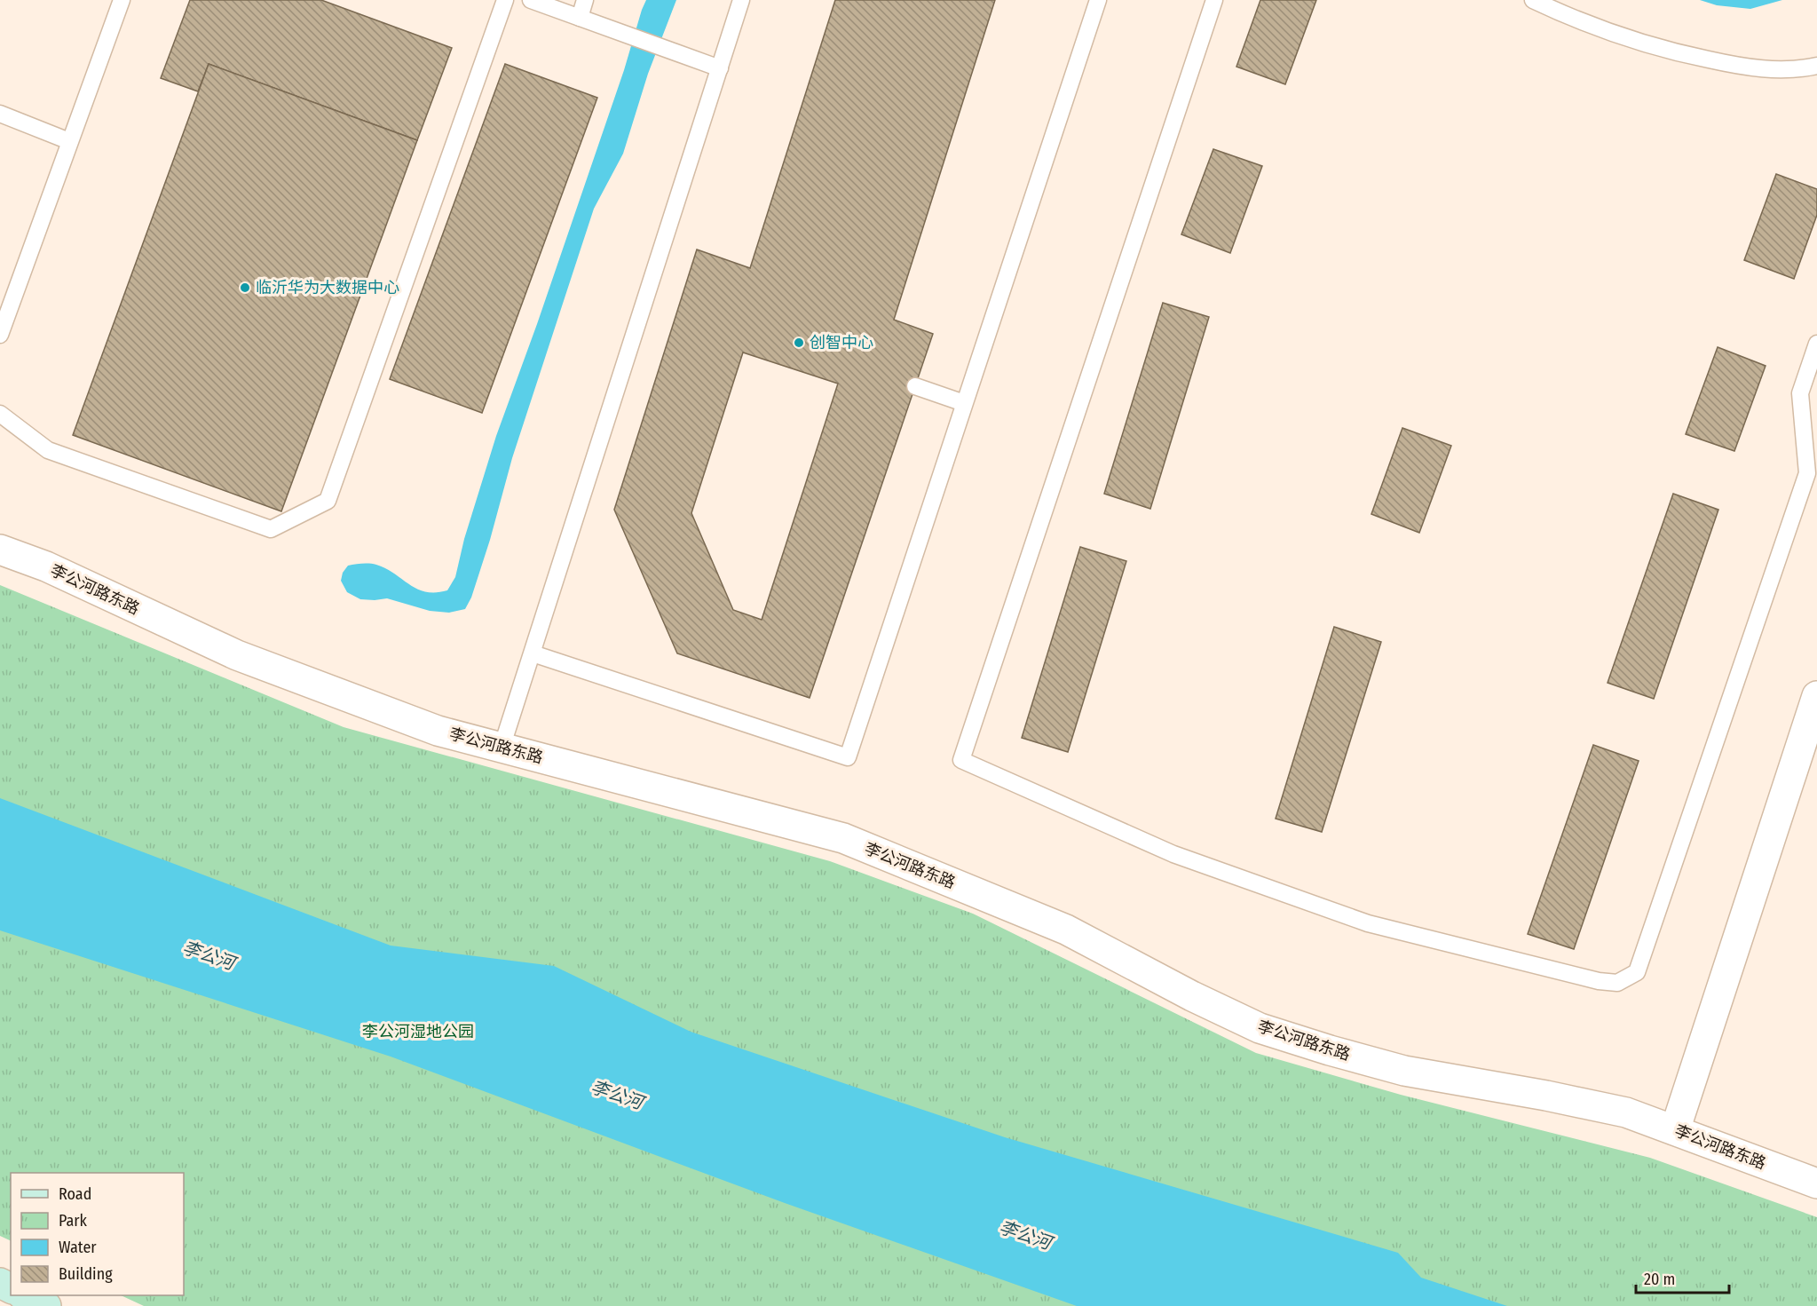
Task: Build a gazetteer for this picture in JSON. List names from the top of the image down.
{
  "streets": {
    "street": ["李公河路东路"]
  },
  "water": ["李公河"],
  "parks": ["李公河湿地公园"],
  "places": ["临沂华为大数据中心", "创智中心"],
  "legend": [
    "Road",
    "Park",
    "Water",
    "Building"
  ],
  "scale_bar": "20 m"
}
